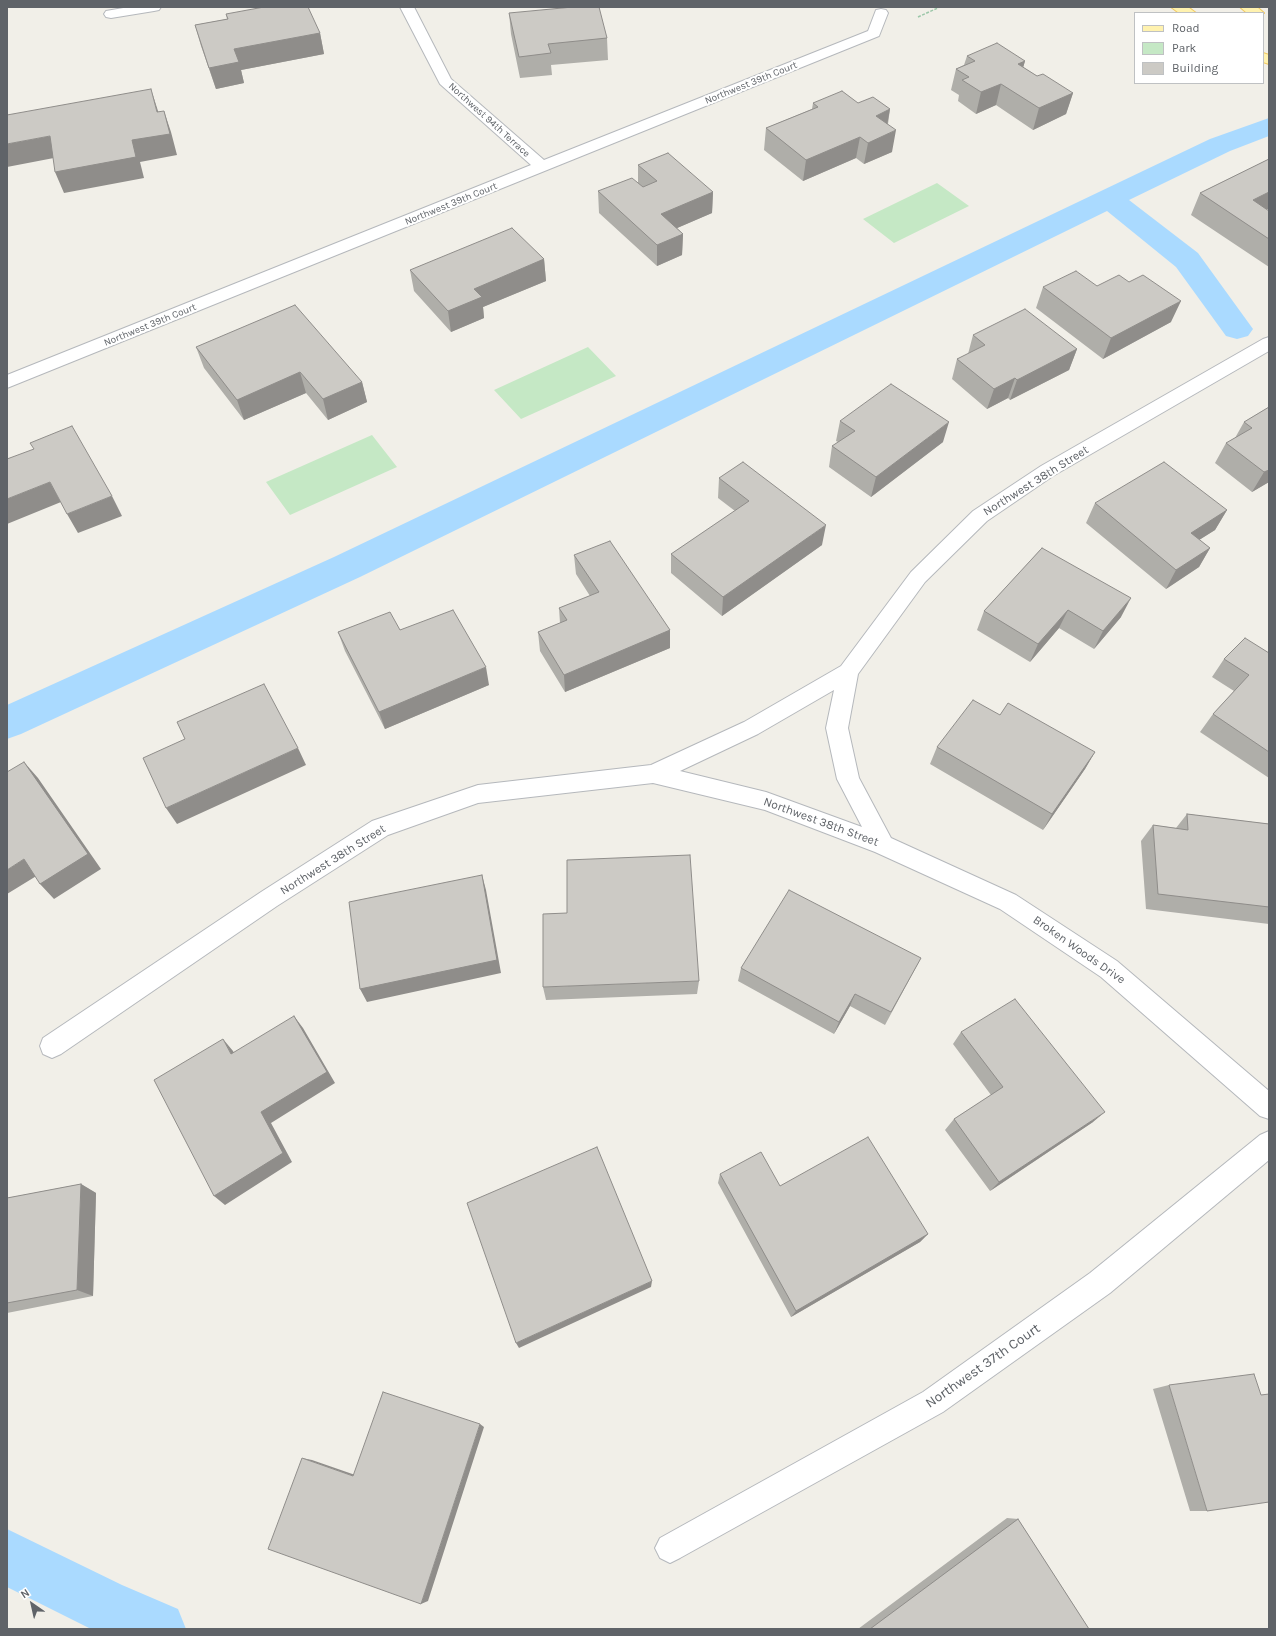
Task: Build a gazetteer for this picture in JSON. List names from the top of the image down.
{
  "streets": {
    "street": [
      "Northwest 39th Court",
      "Northwest 94th Terrace",
      "Northwest 38th Street",
      "Broken Woods Drive",
      "Northwest 37th Court"
    ]
  },
  "crossings": [
    ["Northwest 39th Court", "Northwest 94th Terrace"],
    ["Northwest 38th Street", "Broken Woods Drive"]
  ],
  "legend": ["Road", "Park", "Building"],
  "north": "top left"
}
